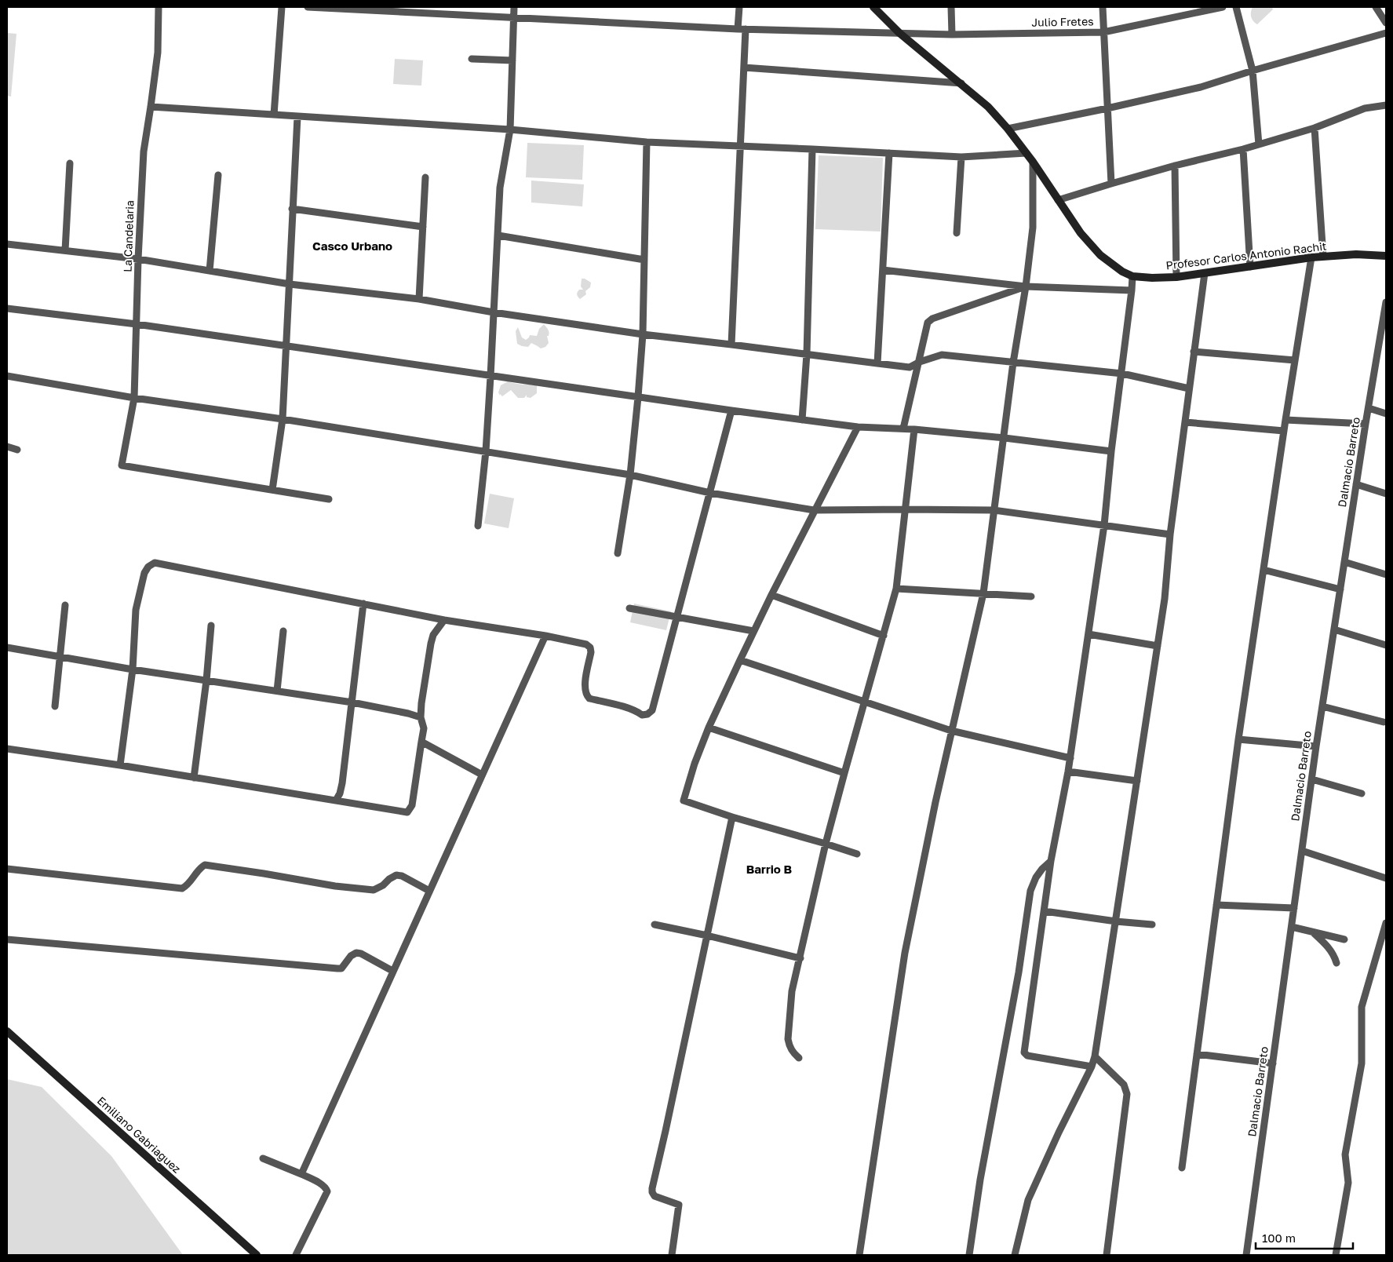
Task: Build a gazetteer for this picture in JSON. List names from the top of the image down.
{
  "streets": {
    "main road": ["Profesor Carlos Antonio Rachit", "Emiliano Gabriaguez"],
    "street": ["Julio Fretes", "La Candelaria", "Dalmacio Barreto"]
  },
  "crossings": [
    ["Julio Fretes", "Profesor Carlos Antonio Rachit"]
  ],
  "districts": ["Casco Urbano", "Barrio B"],
  "scale_bar": "100 m"
}
